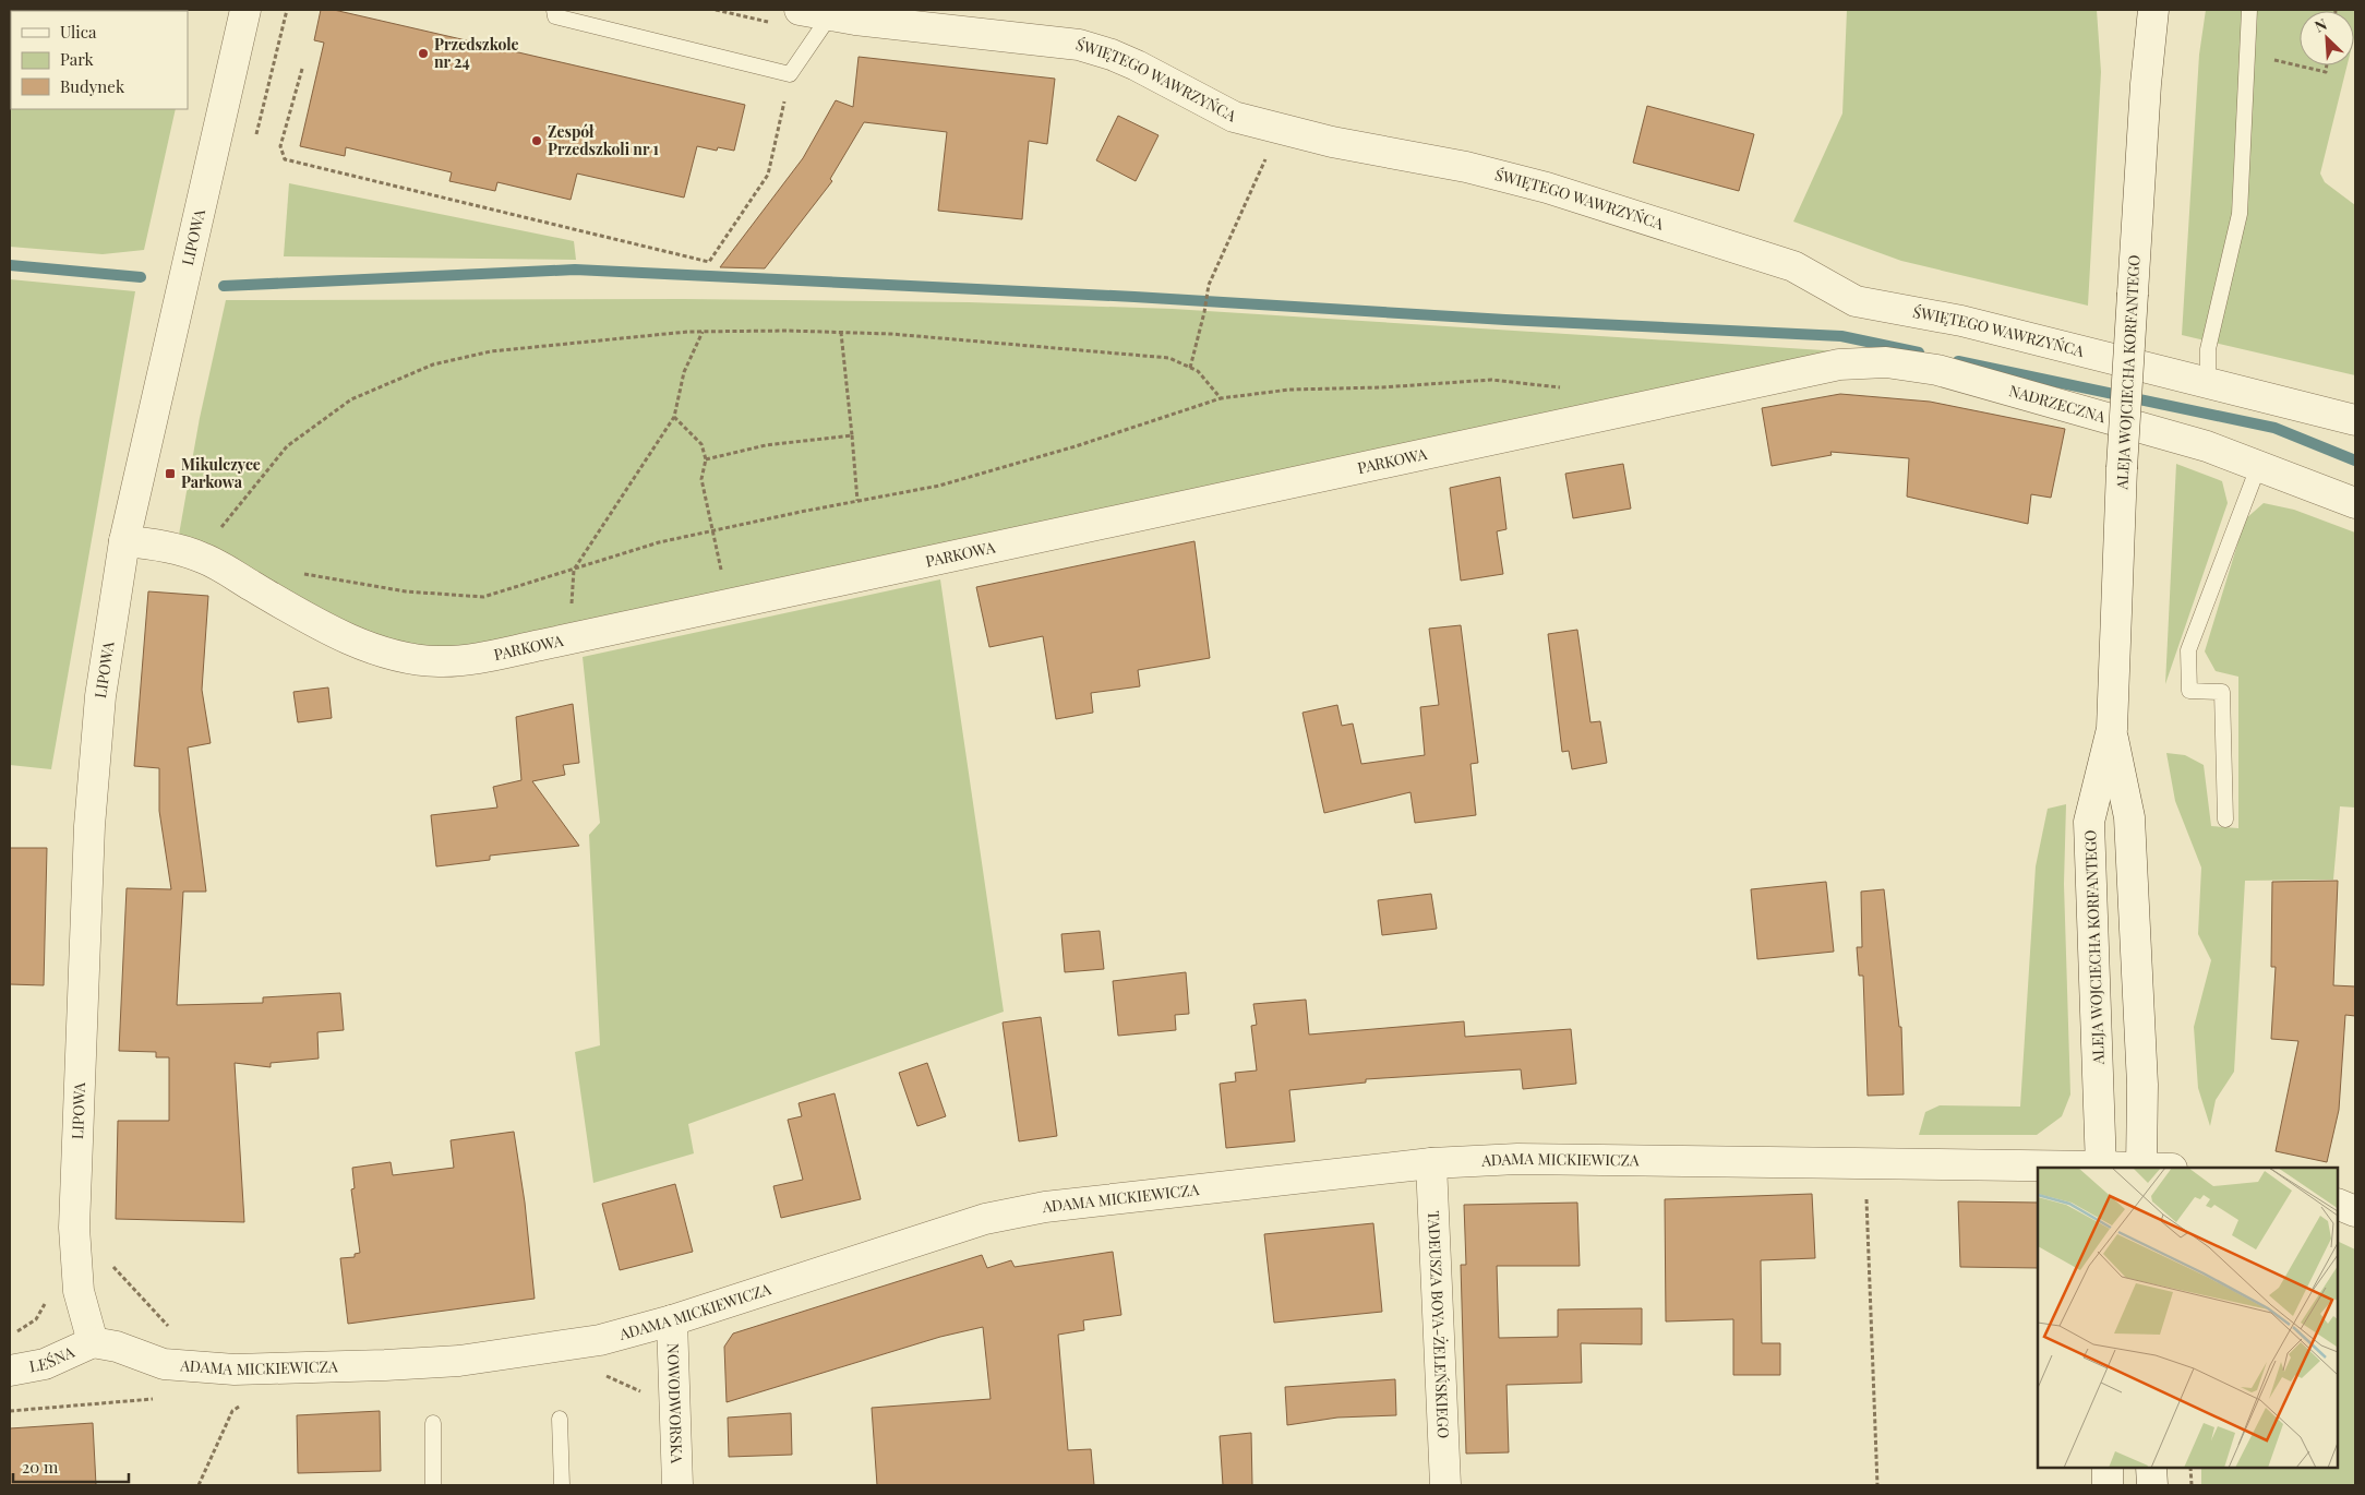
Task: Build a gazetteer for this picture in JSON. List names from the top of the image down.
{
  "streets": {
    "street": [
      "ŚWIĘTEGO WAWRZYŃCA",
      "LIPOWA",
      "ALEJA WOJCIECHA KORFANTEGO",
      "NADRZECZNA",
      "PARKOWA",
      "ADAMA MICKIEWICZA",
      "TADEUSZA BOYA-ŻELEŃSKIEGO",
      "LEŚNA",
      "NOWODWORSKA"
    ]
  },
  "crossings": [
    ["LIPOWA", "PARKOWA"],
    ["LIPOWA", "ADAMA MICKIEWICZA"],
    ["LIPOWA", "LEŚNA"],
    ["ALEJA WOJCIECHA KORFANTEGO", "ADAMA MICKIEWICZA"],
    ["NADRZECZNA", "PARKOWA"],
    ["ADAMA MICKIEWICZA", "TADEUSZA BOYA-ŻELEŃSKIEGO"],
    ["ADAMA MICKIEWICZA", "LEŚNA"],
    ["ADAMA MICKIEWICZA", "NOWODWORSKA"]
  ],
  "places": {
    "other": ["Przedszkole nr 24", "Zespół Przedszkoli nr 1"],
    "transit": ["Mikulczyce Parkowa"]
  },
  "legend": ["Ulica", "Park", "Budynek"],
  "scale_bar": "20 m",
  "north": "top left"
}
